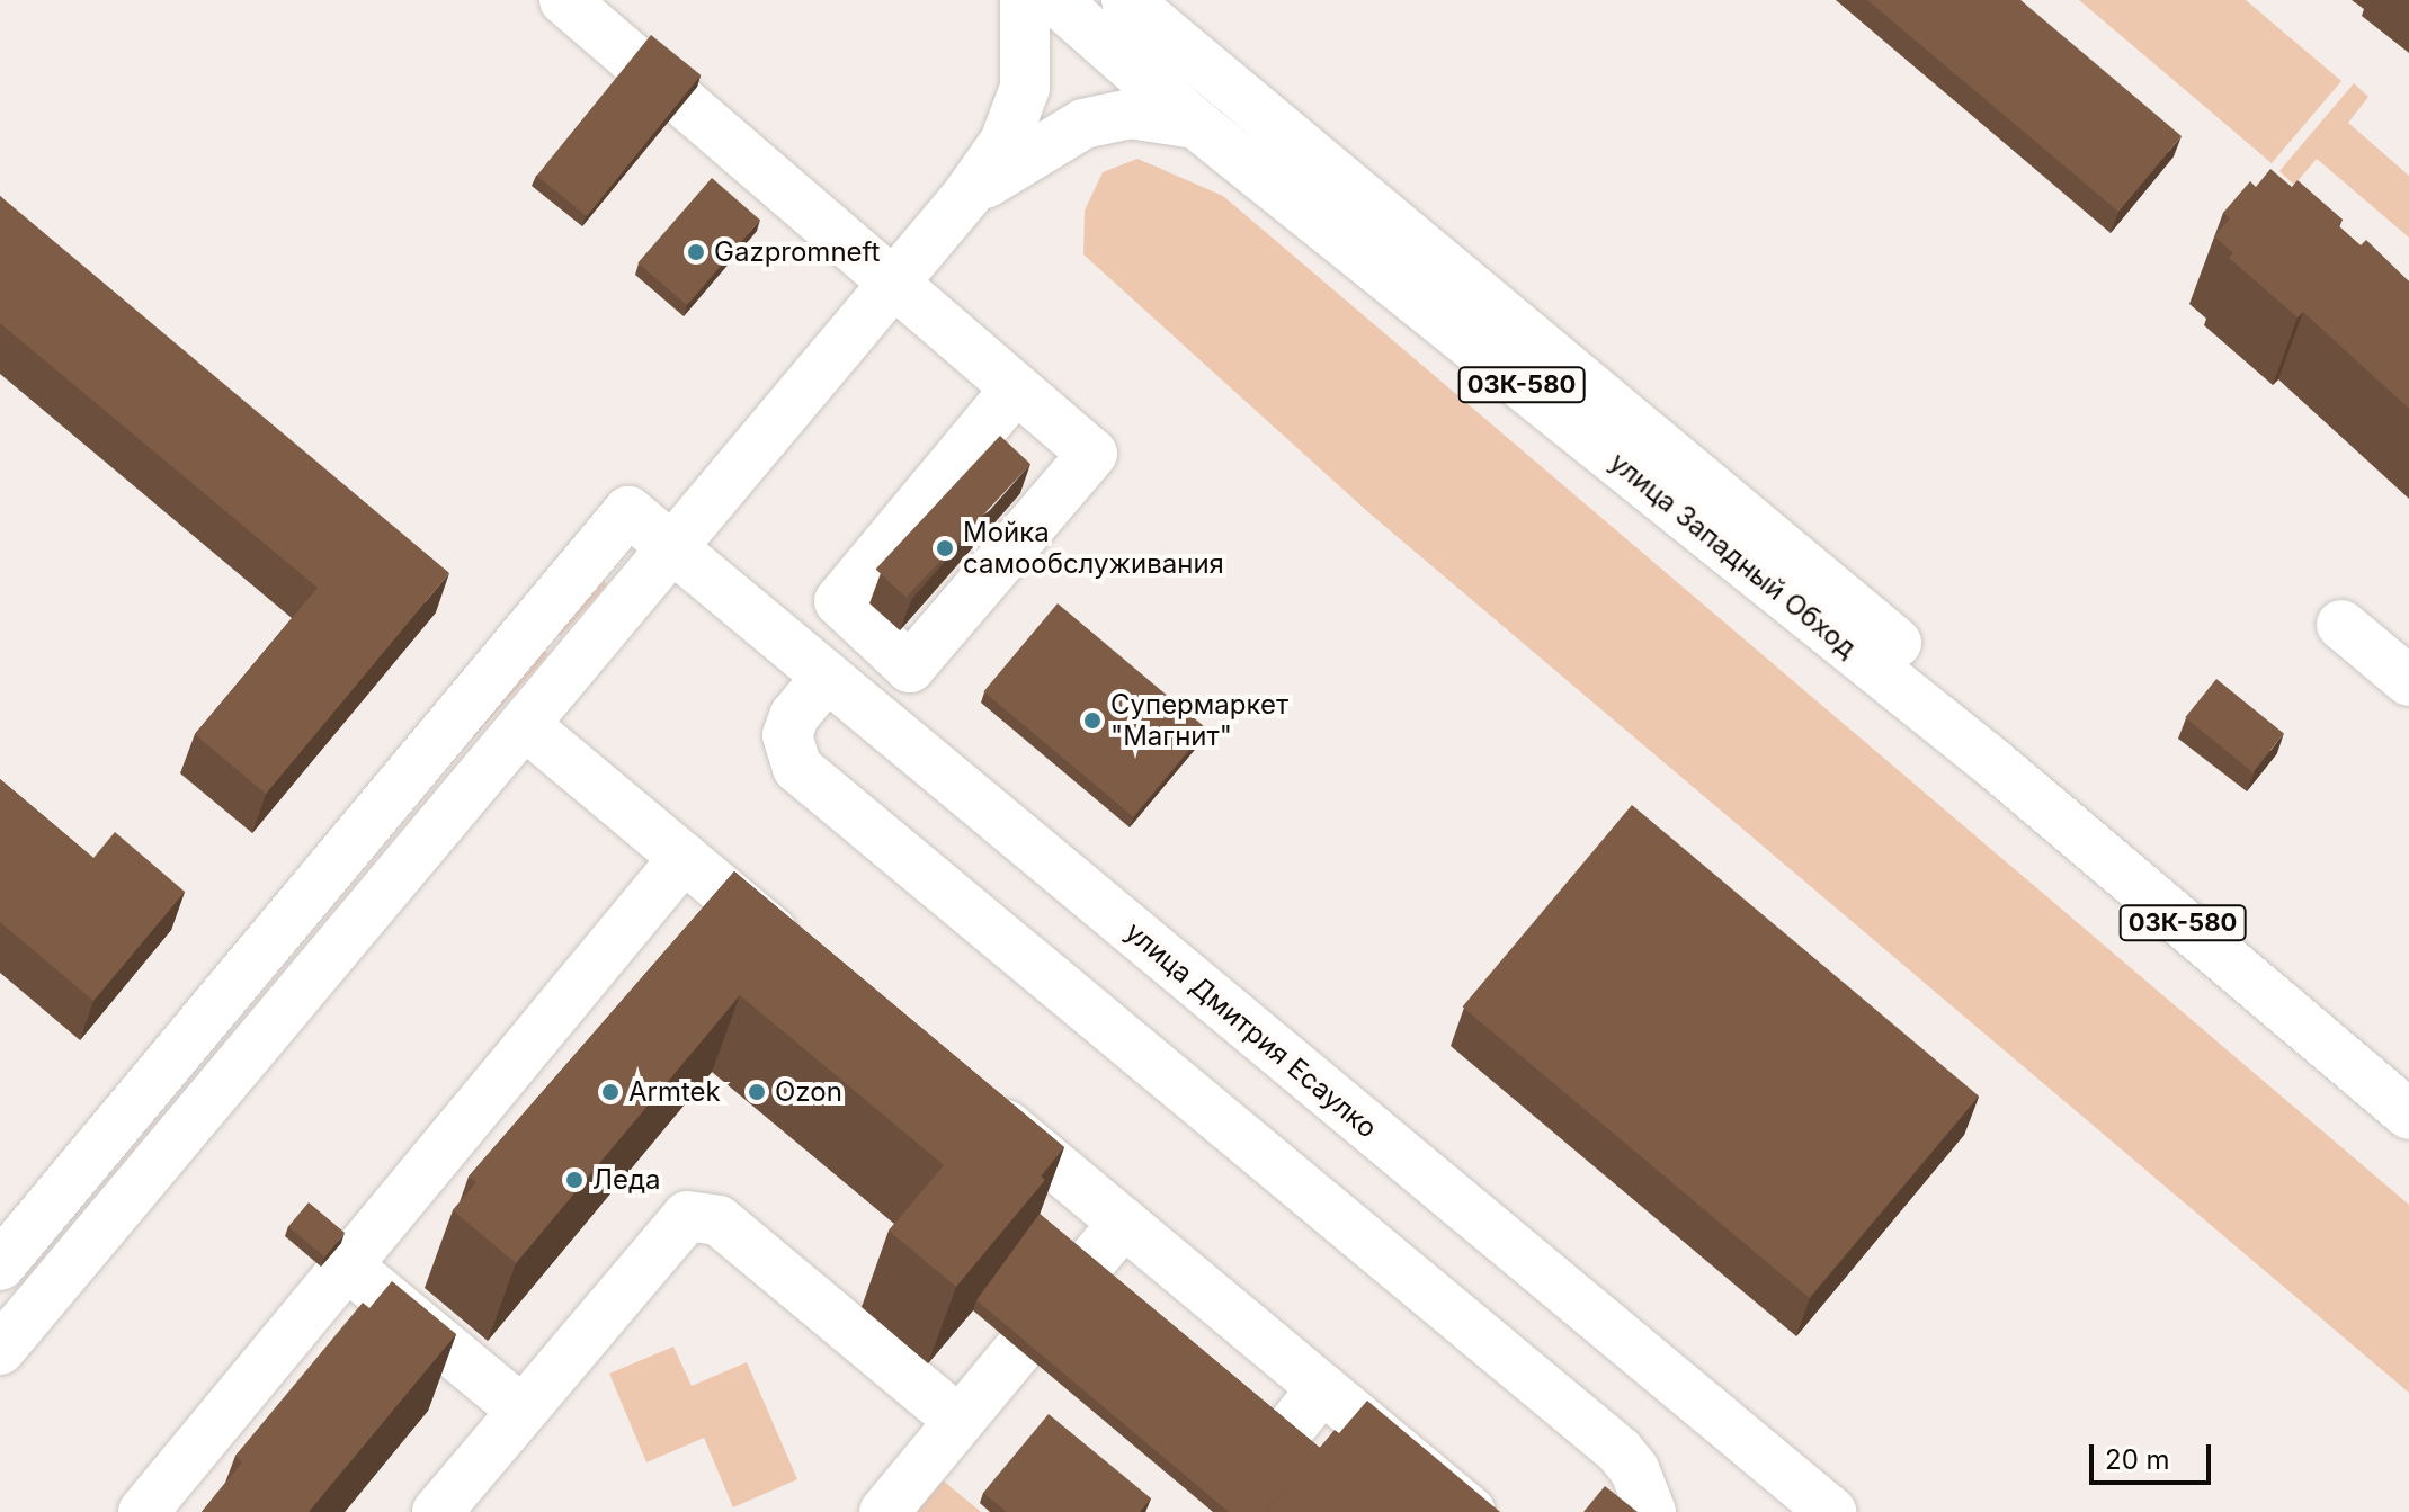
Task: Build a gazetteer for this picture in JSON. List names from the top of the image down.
{
  "streets": {
    "main road": ["03К-580", "улица Западный Обход", "улица Дмитрия Есаулко"]
  },
  "places": [
    "Gazpromneft",
    "Мойка самообслуживания",
    "Супермаркет \"Магнит\"",
    "Armtek",
    "Ozon",
    "Леда"
  ],
  "scale_bar": "20 m"
}
